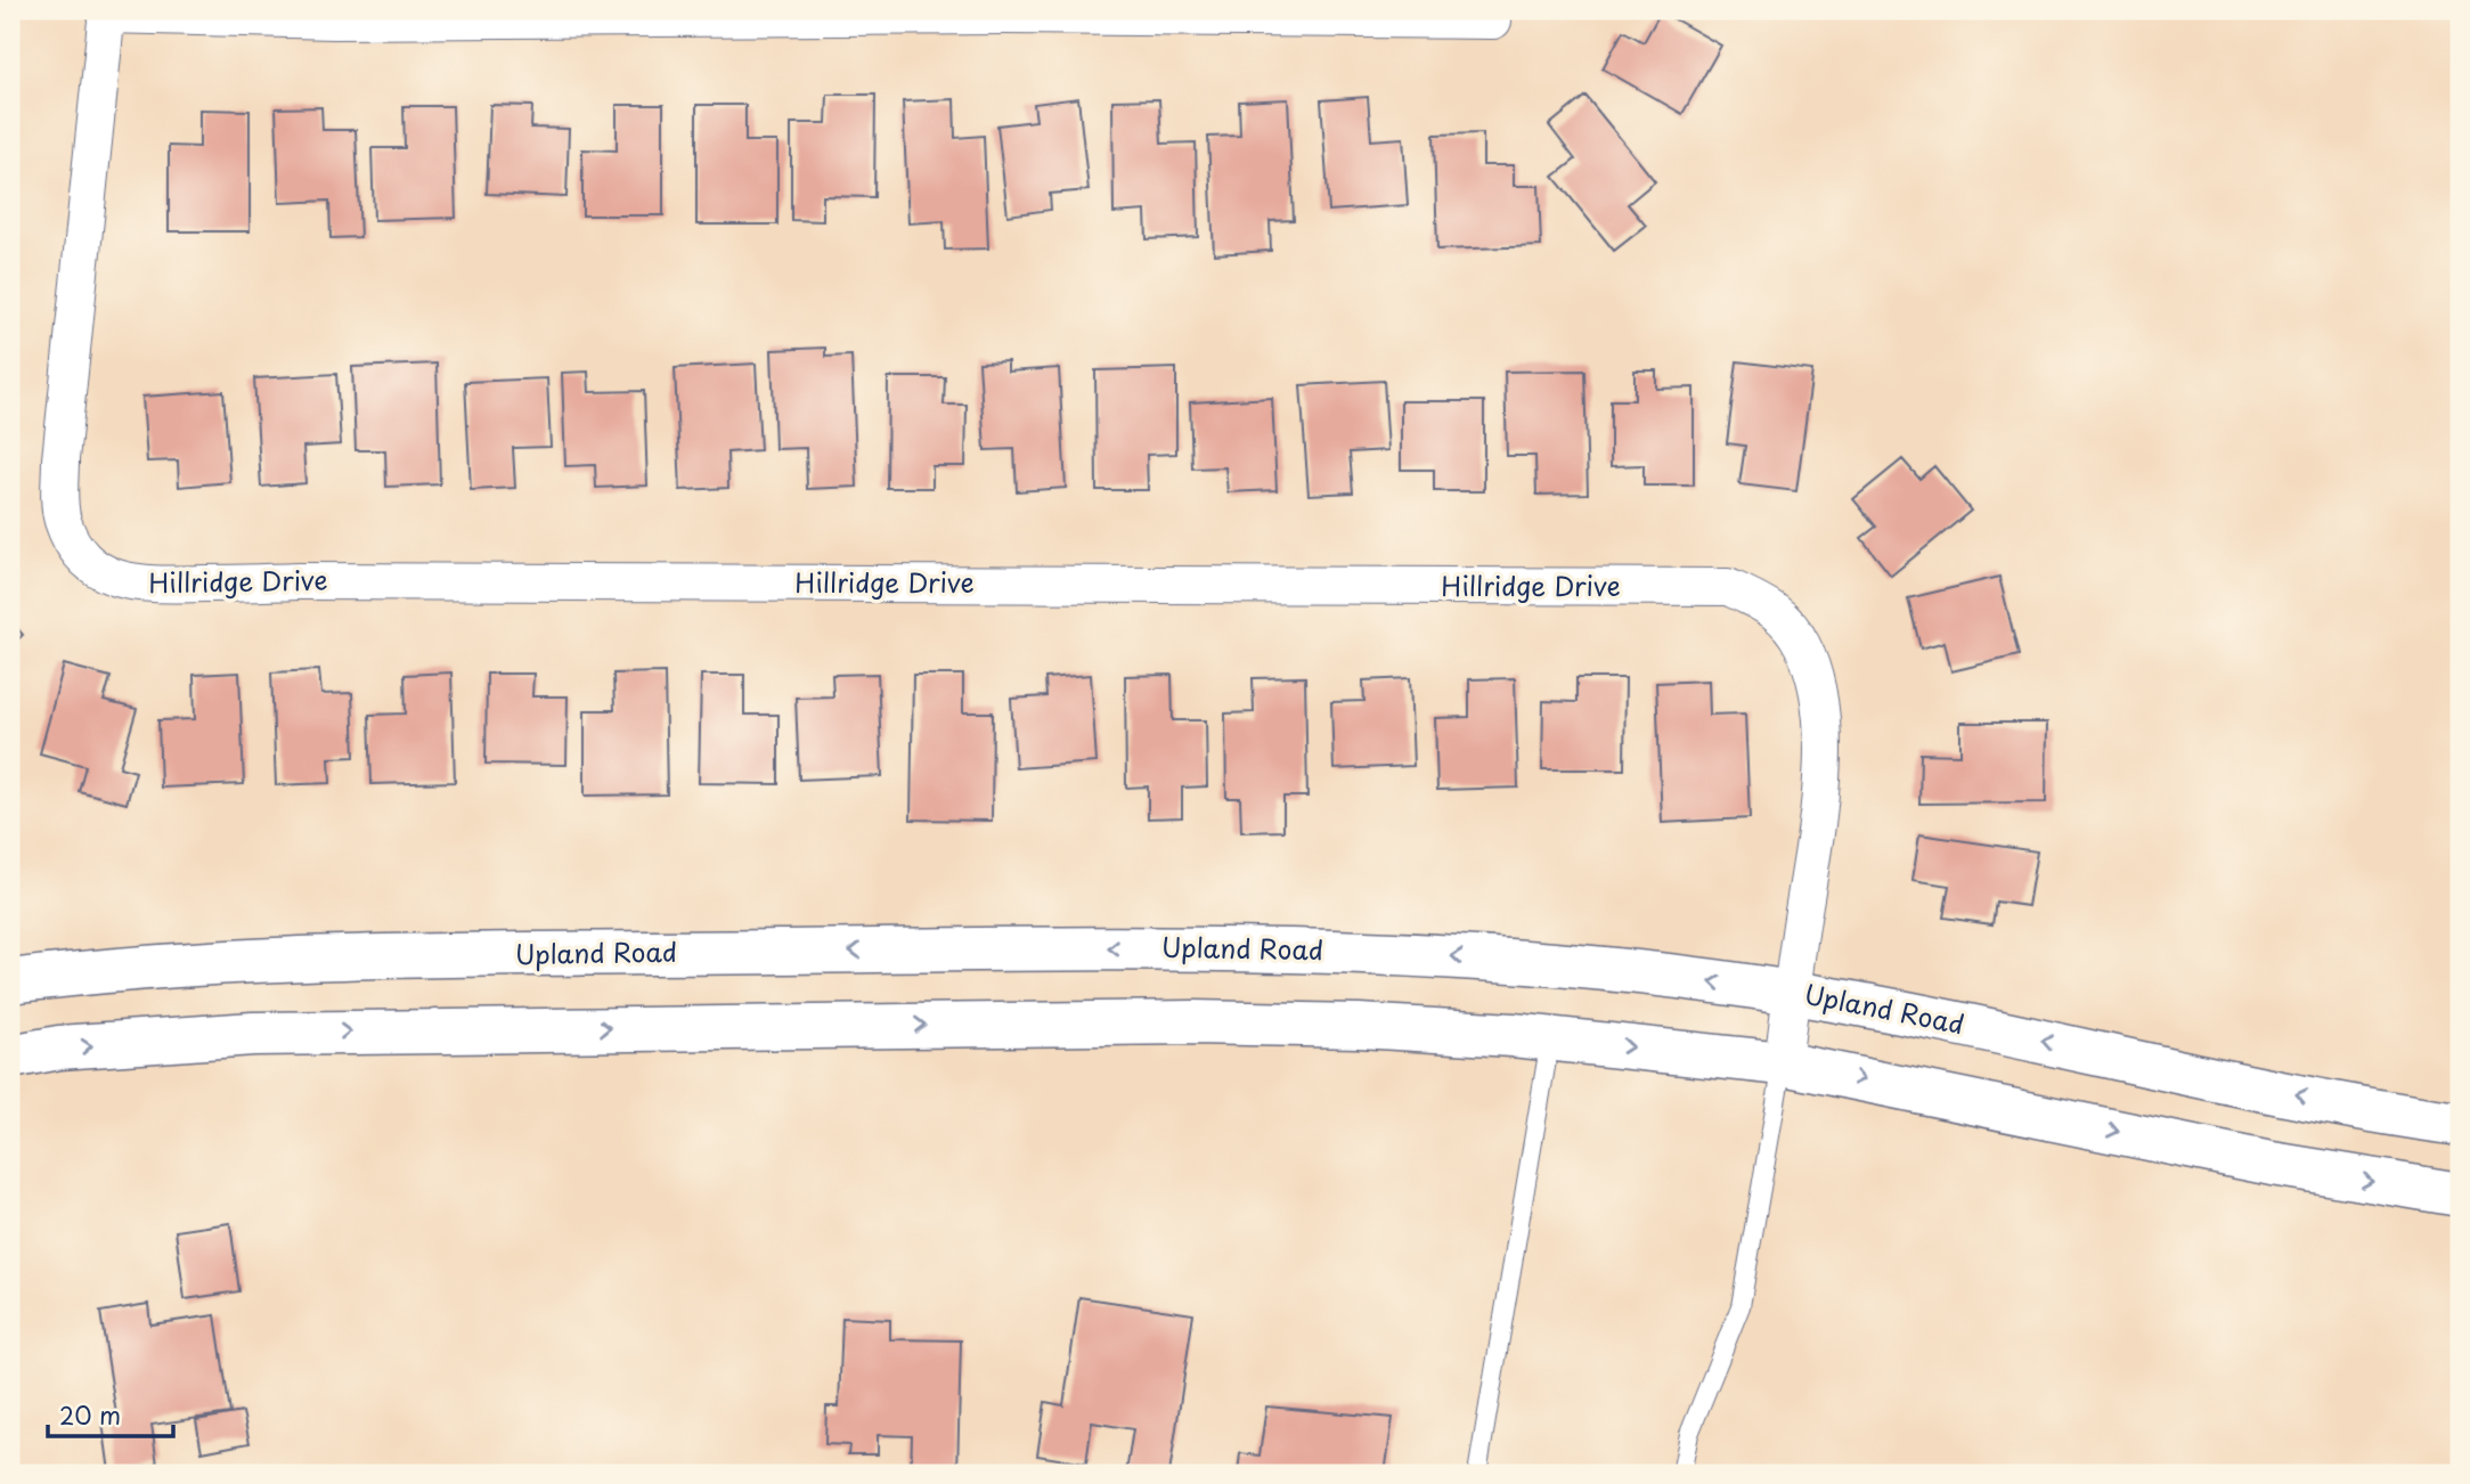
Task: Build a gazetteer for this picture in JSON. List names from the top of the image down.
{
  "streets": {
    "main road": ["Upland Road"],
    "street": ["Hillridge Drive"]
  },
  "crossings": [
    ["Hillridge Drive", "Upland Road"]
  ],
  "scale_bar": "20 m"
}
